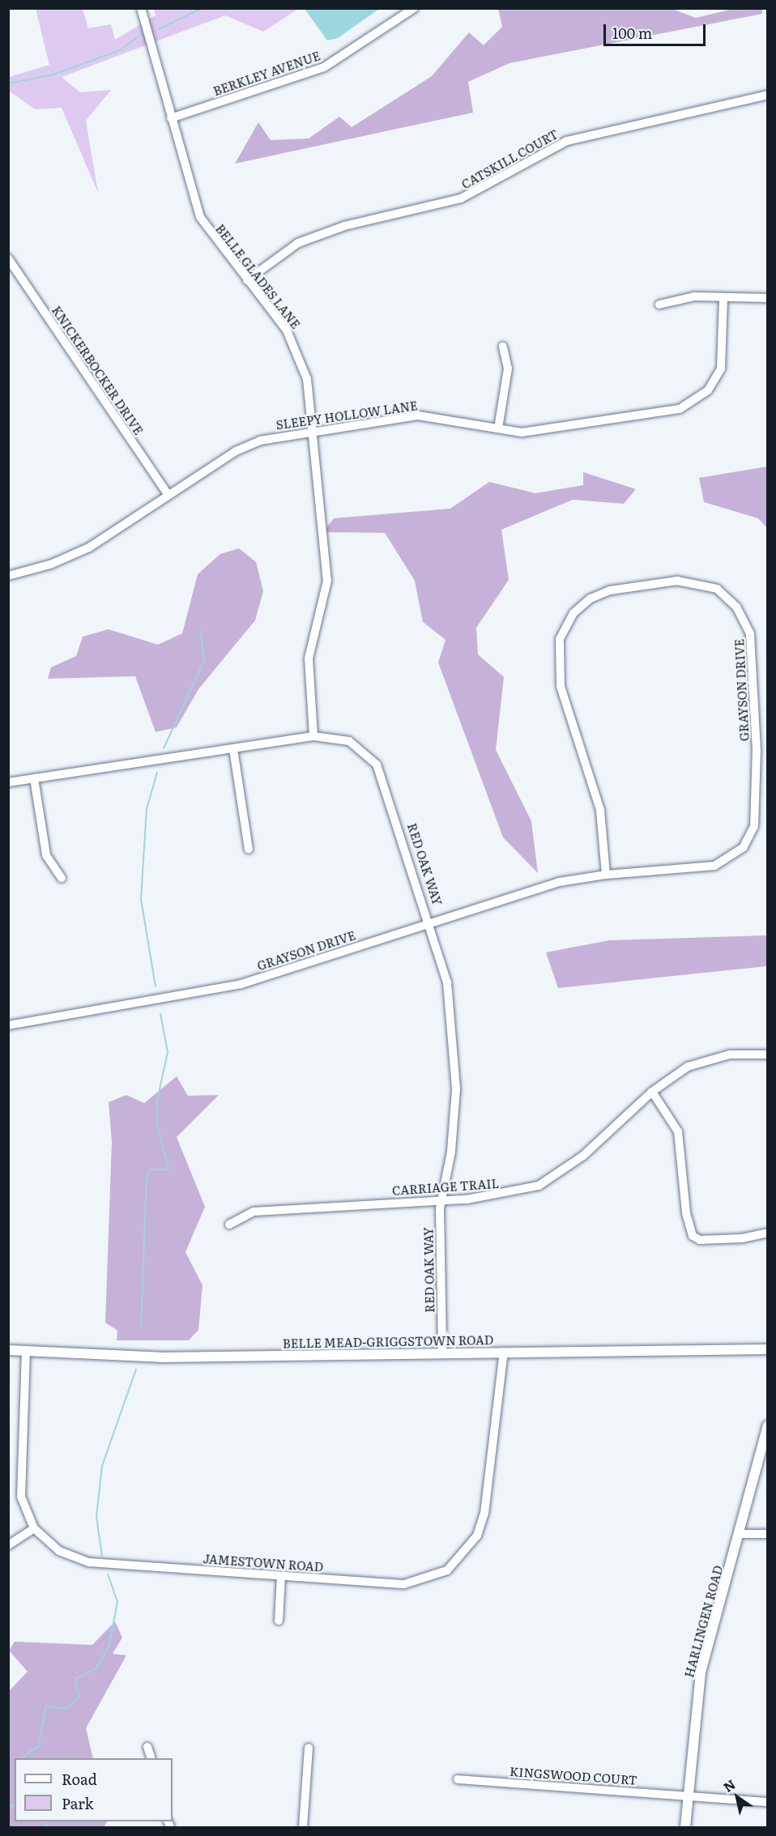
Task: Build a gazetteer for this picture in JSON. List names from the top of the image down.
{
  "streets": {
    "street": [
      "BERKLEY AVENUE",
      "CATSKILL COURT",
      "BELLE GLADES LANE",
      "KNICKERBOCKER DRIVE",
      "SLEEPY HOLLOW LANE",
      "GRAYSON DRIVE",
      "RED OAK WAY",
      "CARRIAGE TRAIL",
      "BELLE MEAD-GRIGGSTOWN ROAD",
      "JAMESTOWN ROAD",
      "HARLINGEN ROAD",
      "KINGSWOOD COURT"
    ]
  },
  "crossings": [
    ["BERKLEY AVENUE", "BELLE GLADES LANE"],
    ["CATSKILL COURT", "BELLE GLADES LANE"],
    ["BELLE GLADES LANE", "SLEEPY HOLLOW LANE"],
    ["BELLE GLADES LANE", "RED OAK WAY"],
    ["KNICKERBOCKER DRIVE", "SLEEPY HOLLOW LANE"],
    ["GRAYSON DRIVE", "RED OAK WAY"],
    ["RED OAK WAY", "CARRIAGE TRAIL"],
    ["RED OAK WAY", "BELLE MEAD-GRIGGSTOWN ROAD"],
    ["BELLE MEAD-GRIGGSTOWN ROAD", "JAMESTOWN ROAD"],
    ["HARLINGEN ROAD", "KINGSWOOD COURT"]
  ],
  "legend": ["Road", "Park"],
  "scale_bar": "100 m",
  "north": "top left"
}
